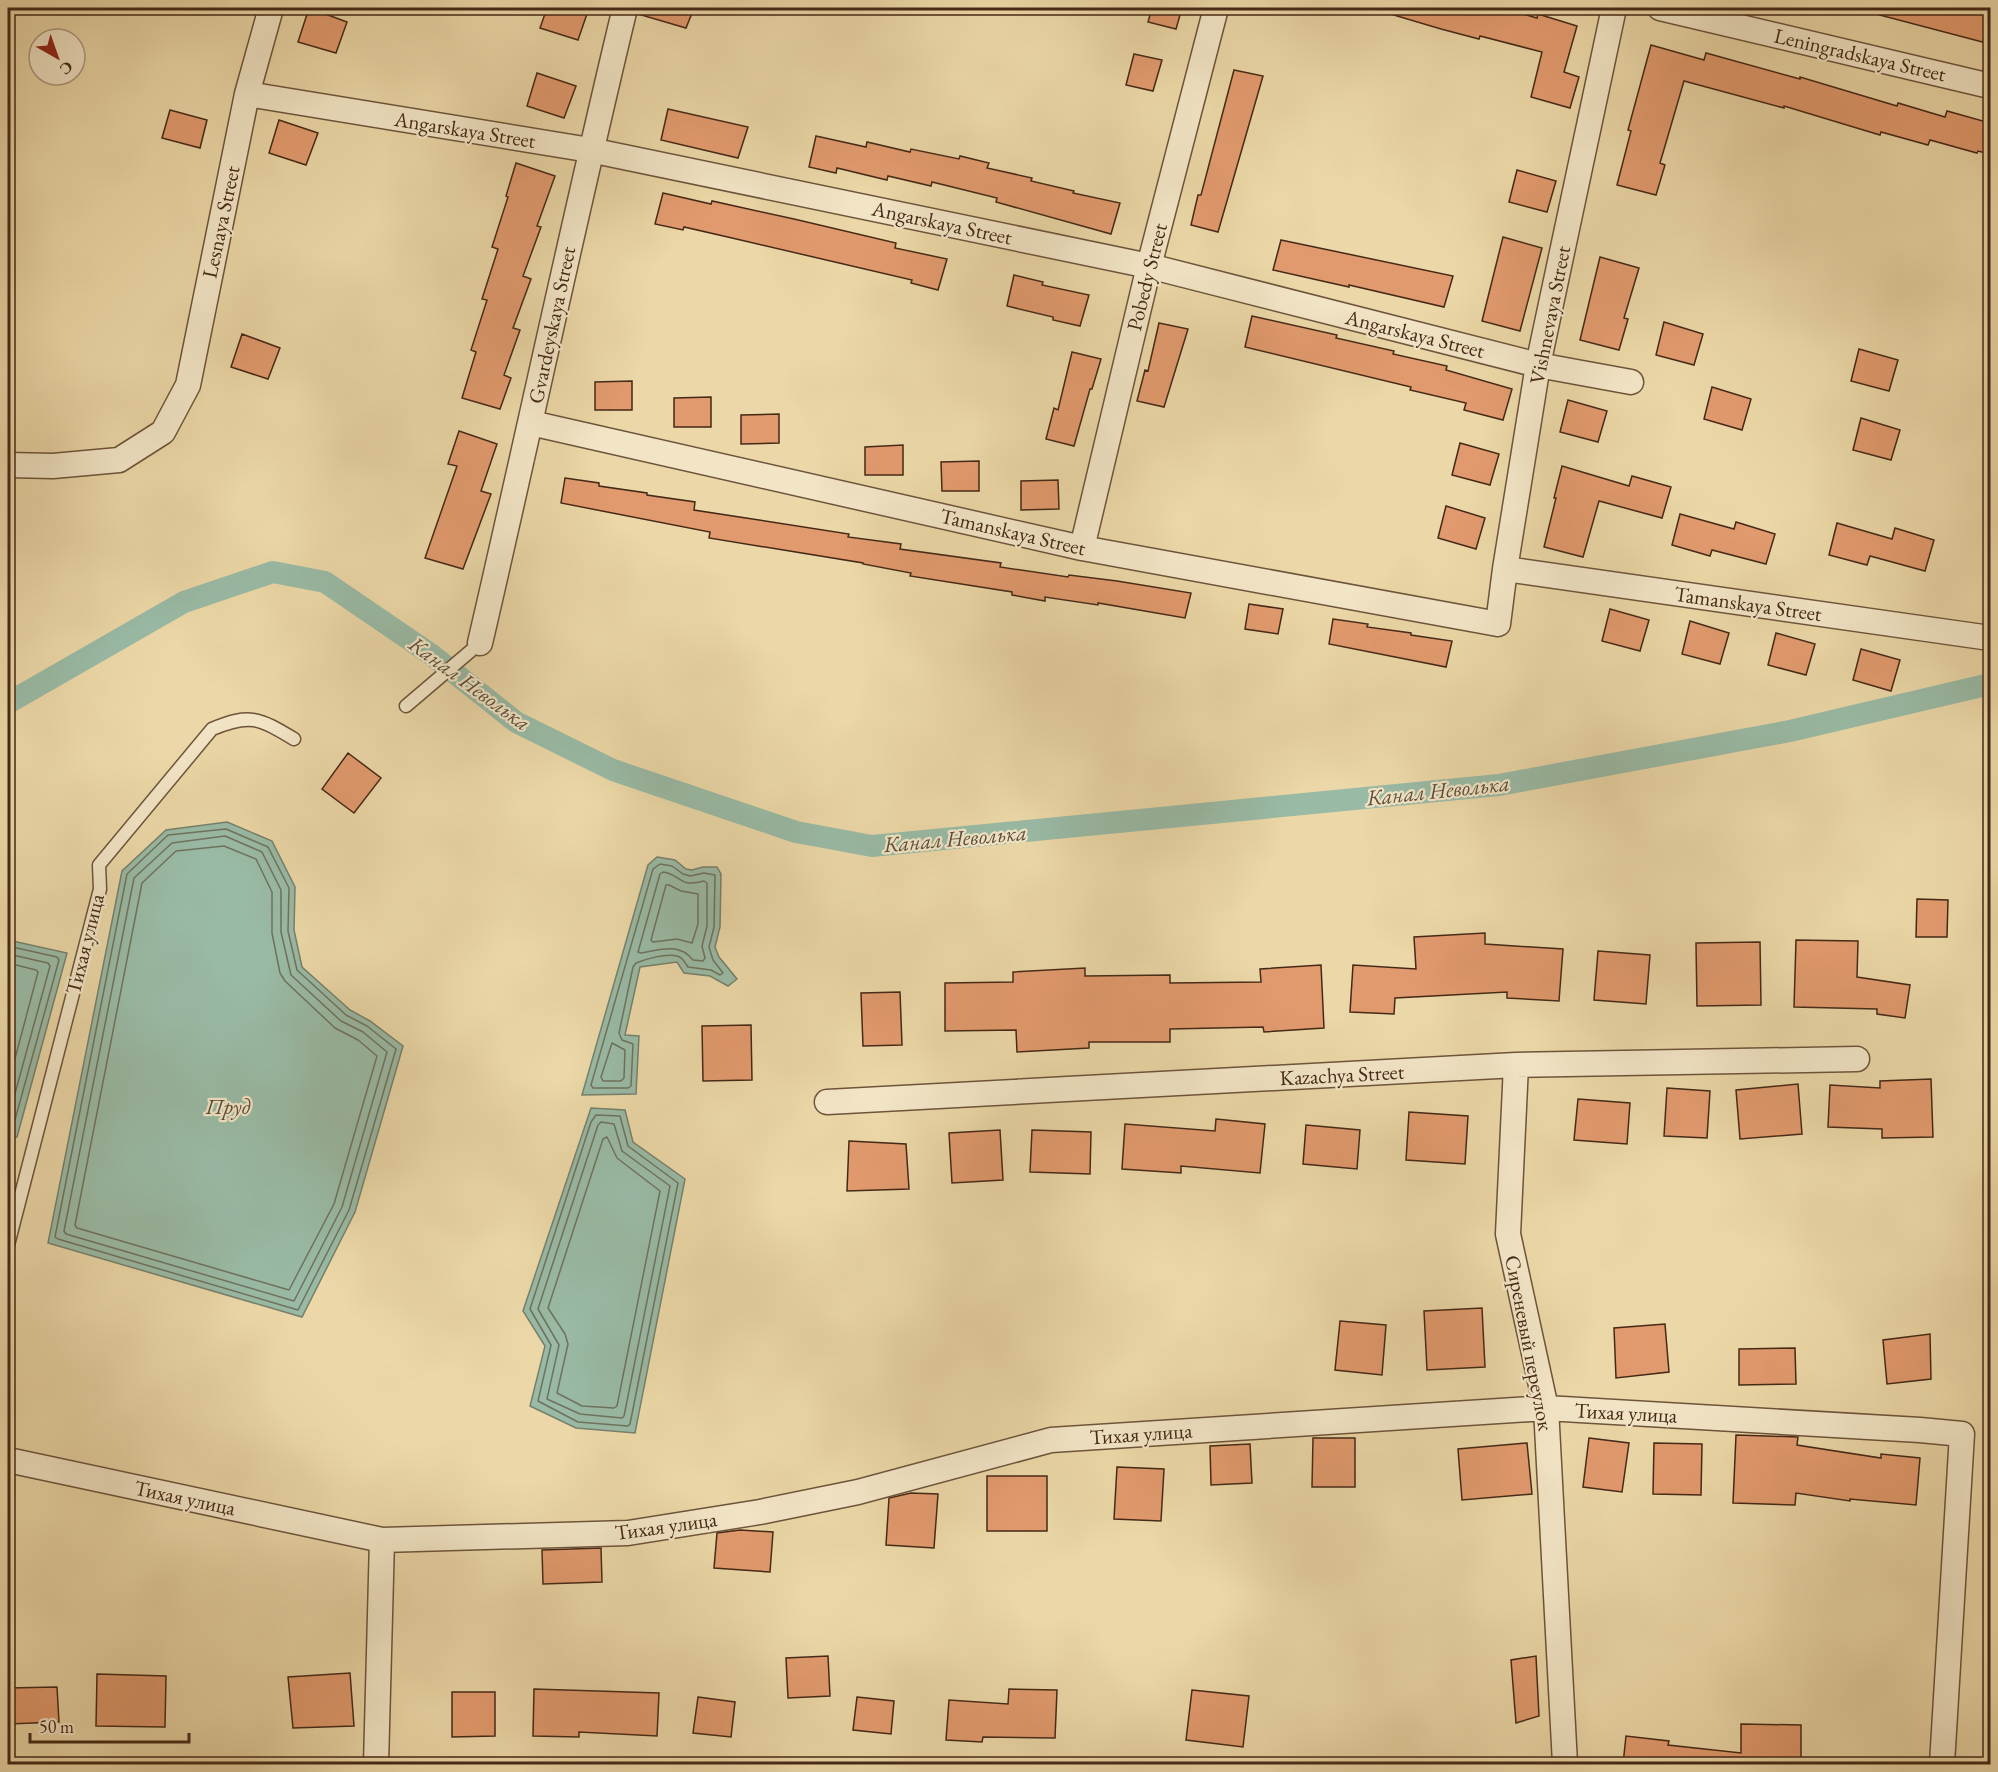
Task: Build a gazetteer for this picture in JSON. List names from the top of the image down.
{
  "streets": {
    "street": [
      "Leningradskaya Street",
      "Angarskaya Street",
      "Lesnaya Street",
      "Pobedy Street",
      "Vishnevaya Street",
      "Gvardeyskaya Street",
      "Tamanskaya Street",
      "Тихая улица",
      "Kazachya Street",
      "Сиреневый переулок"
    ]
  },
  "crossings": [
    ["Angarskaya Street", "Lesnaya Street"],
    ["Angarskaya Street", "Pobedy Street"],
    ["Angarskaya Street", "Vishnevaya Street"],
    ["Angarskaya Street", "Gvardeyskaya Street"],
    ["Pobedy Street", "Tamanskaya Street"],
    ["Vishnevaya Street", "Tamanskaya Street"],
    ["Gvardeyskaya Street", "Tamanskaya Street"],
    ["Тихая улица", "Сиреневый переулок"],
    ["Kazachya Street", "Сиреневый переулок"]
  ],
  "water": ["Канал Неволька", "Пруд"],
  "scale_bar": "50 m",
  "north": "bottom right"
}
